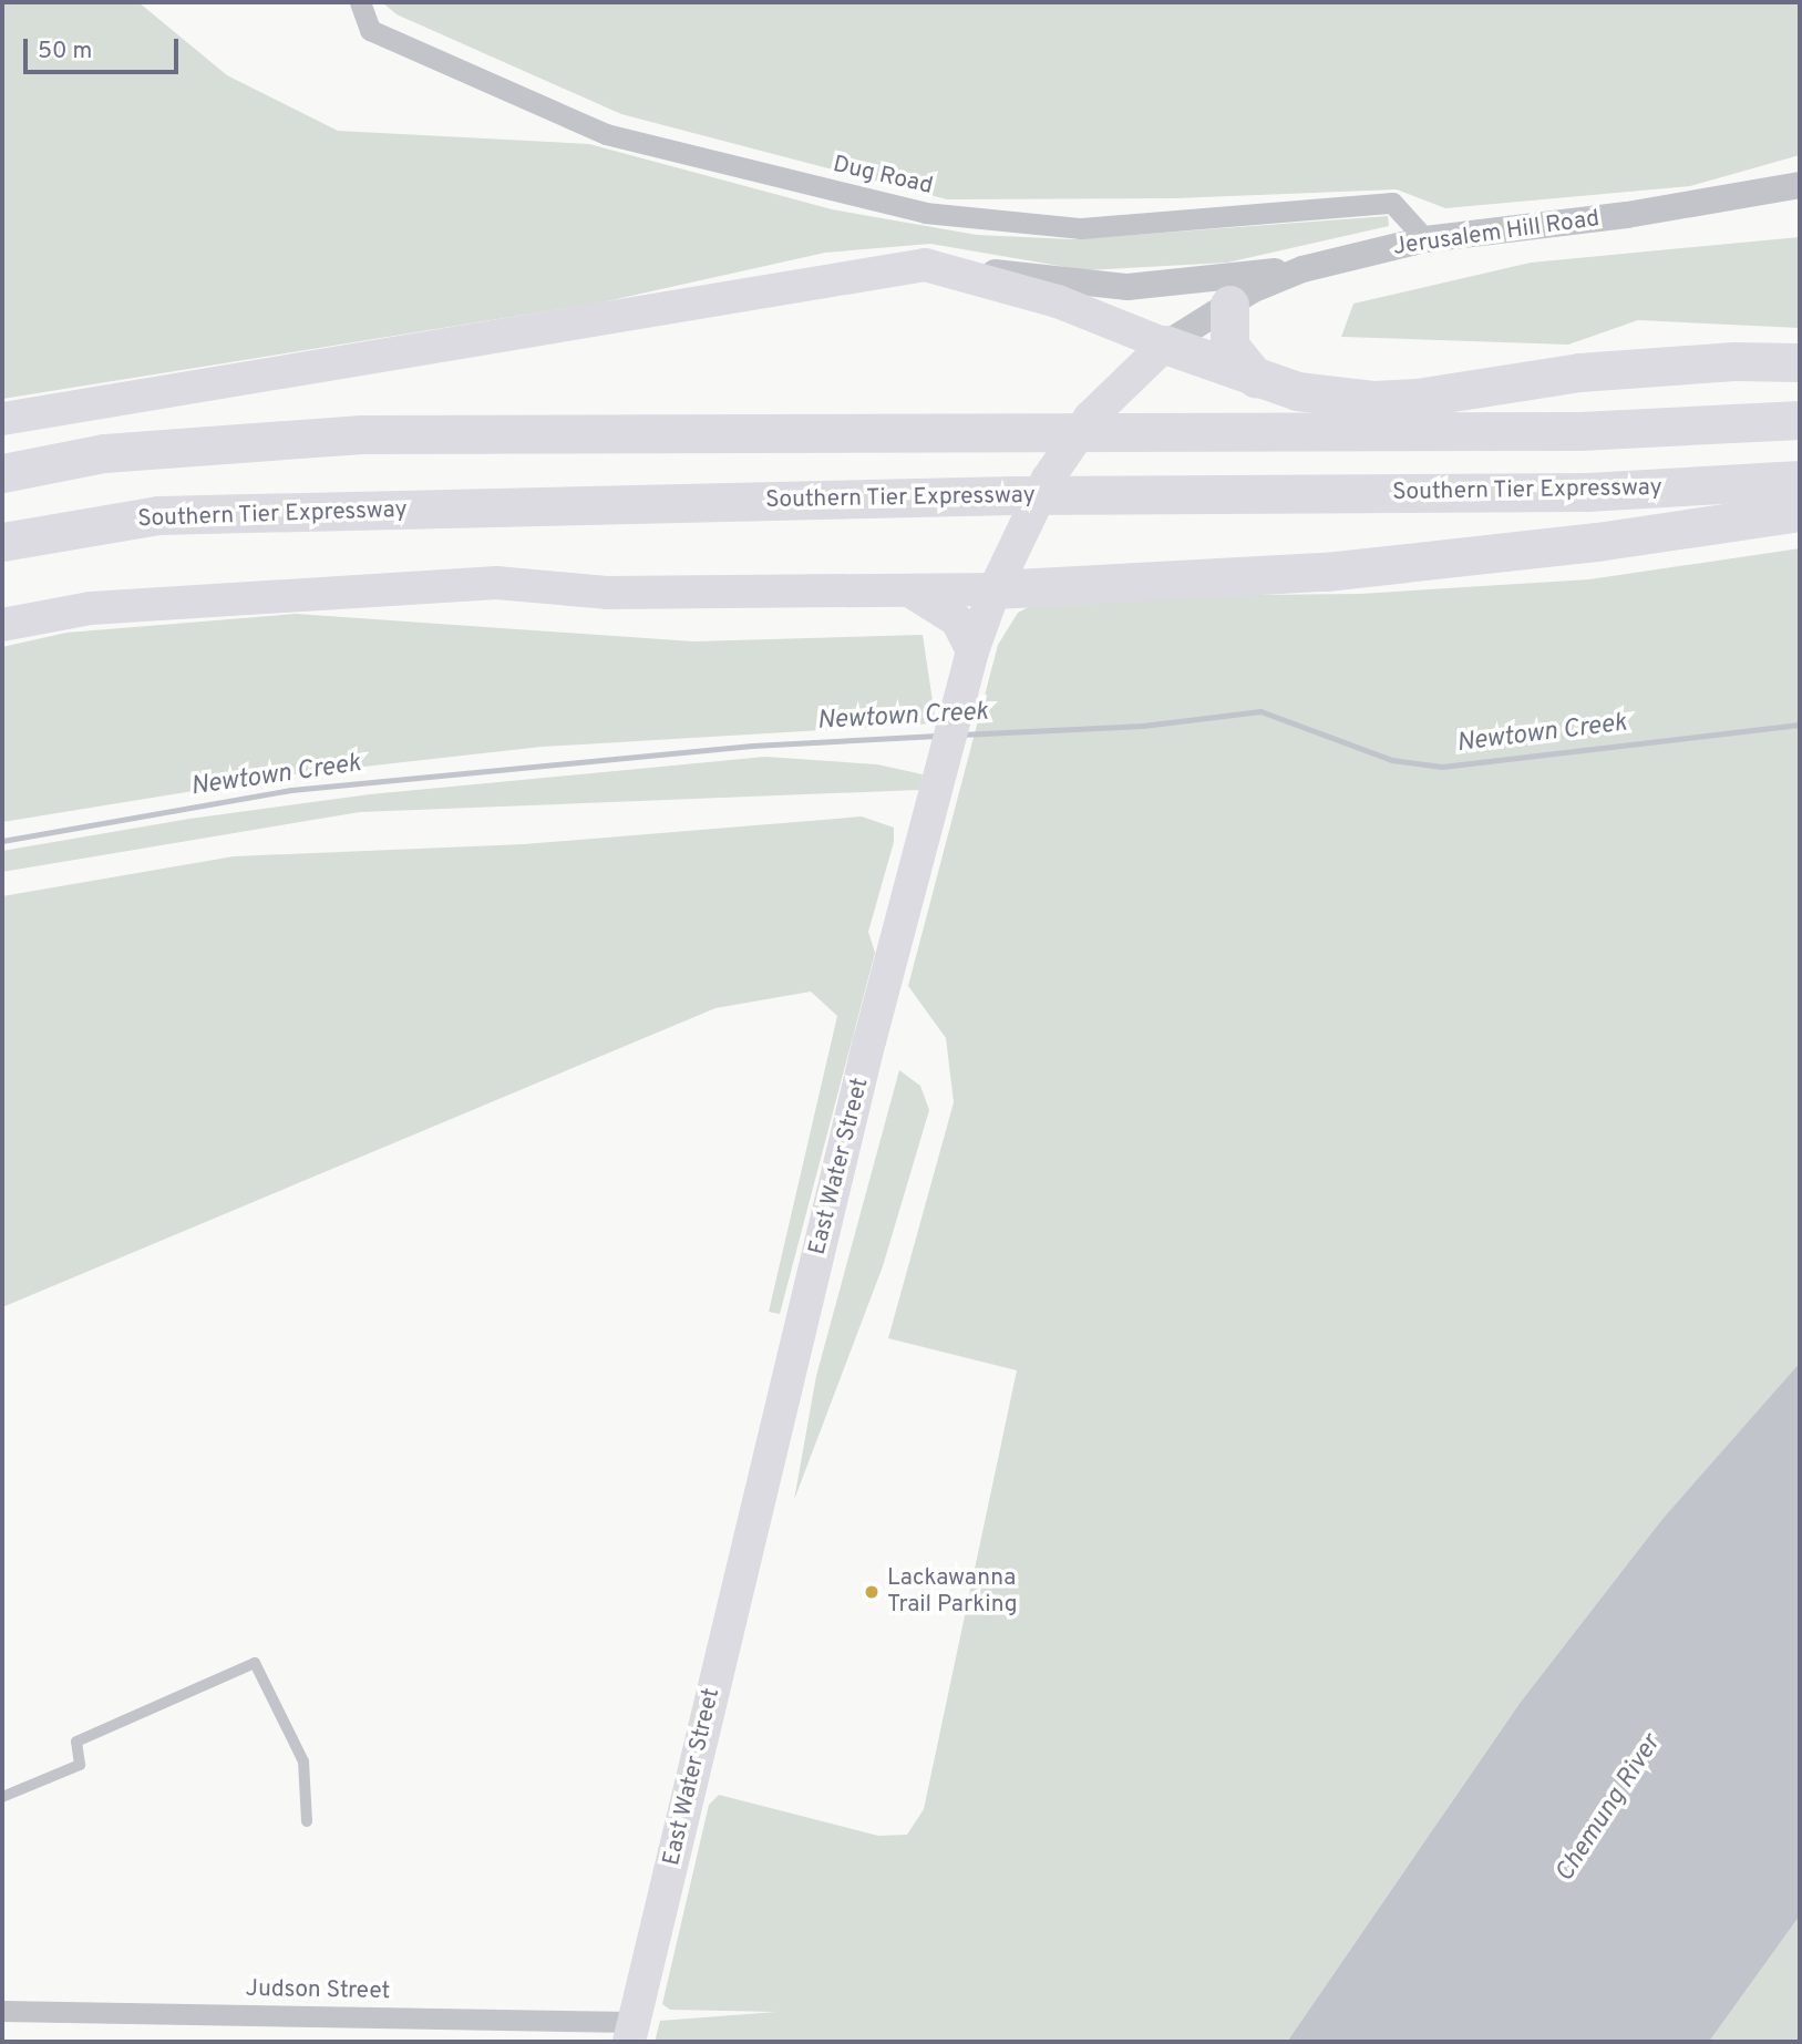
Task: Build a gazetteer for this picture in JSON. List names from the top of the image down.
{
  "streets": {
    "highway": ["Southern Tier Expressway"],
    "main road": ["East Water Street"],
    "street": ["Dug Road", "Jerusalem Hill Road", "Judson Street"]
  },
  "crossings": [
    ["Dug Road", "Jerusalem Hill Road"],
    ["Jerusalem Hill Road", "East Water Street"],
    ["East Water Street", "Judson Street"]
  ],
  "water": ["Newtown Creek", "Chemung River"],
  "places": ["Lackawanna Trail Parking"],
  "scale_bar": "50 m"
}
